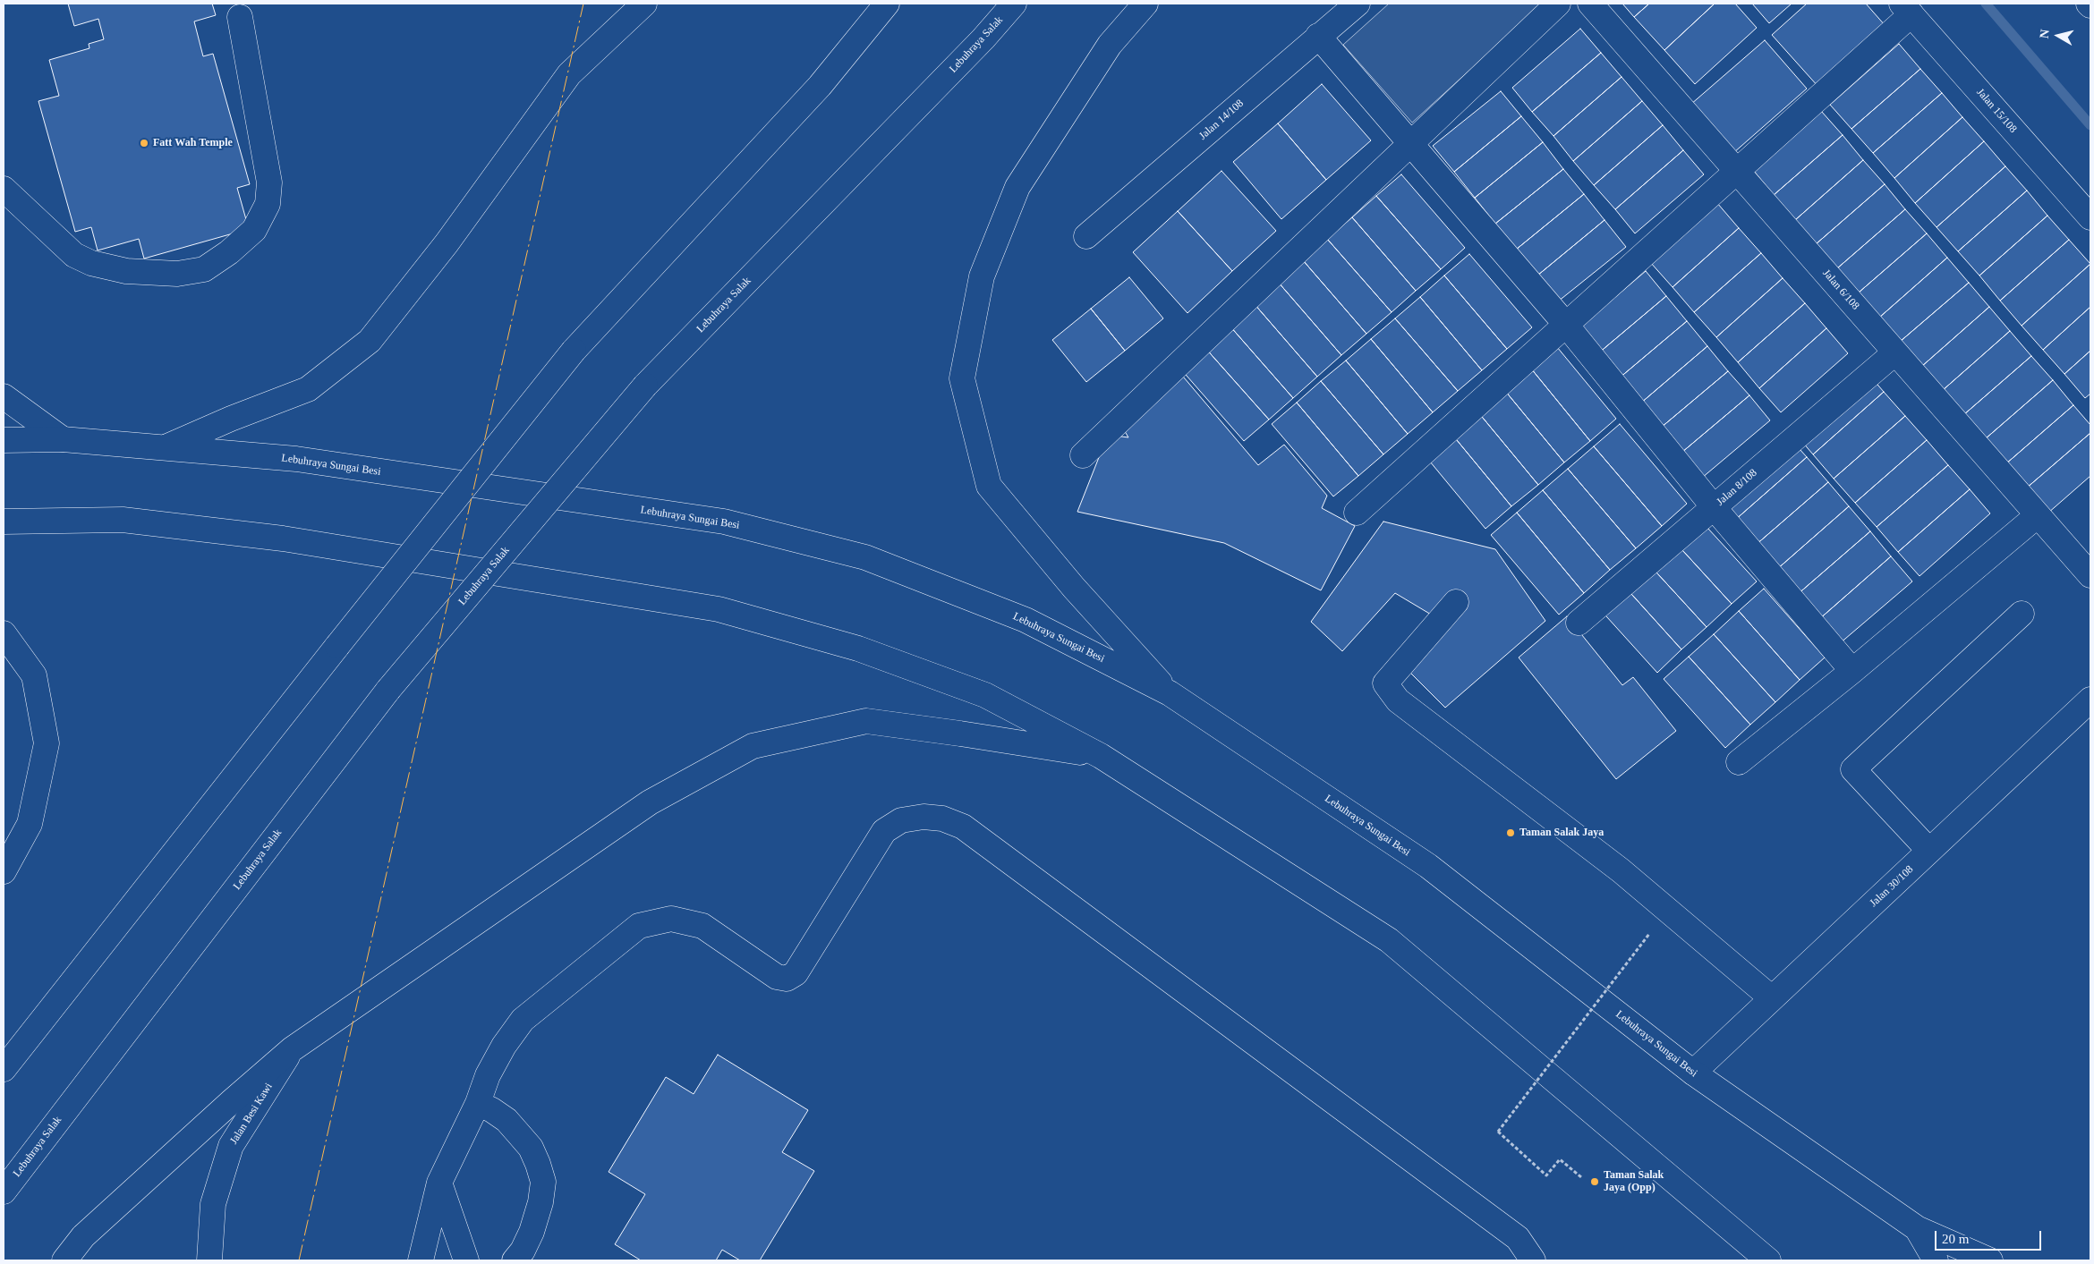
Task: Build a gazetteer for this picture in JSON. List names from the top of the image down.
{
  "streets": {
    "main road": [
      "Lebuhraya Salak",
      "Jalan 15/108",
      "Jalan 14/108",
      "Jalan 6/108",
      "Lebuhraya Sungai Besi",
      "Jalan 8/108",
      "Jalan 30/108",
      "Jalan Besi Kawi"
    ]
  },
  "crossings": [
    ["Jalan 6/108", "Jalan 8/108"],
    ["Lebuhraya Sungai Besi", "Jalan 30/108"]
  ],
  "places": ["Fatt Wah Temple", "Taman Salak Jaya", "Taman Salak Jaya (Opp)"],
  "scale_bar": "20 m",
  "north": "left"
}
